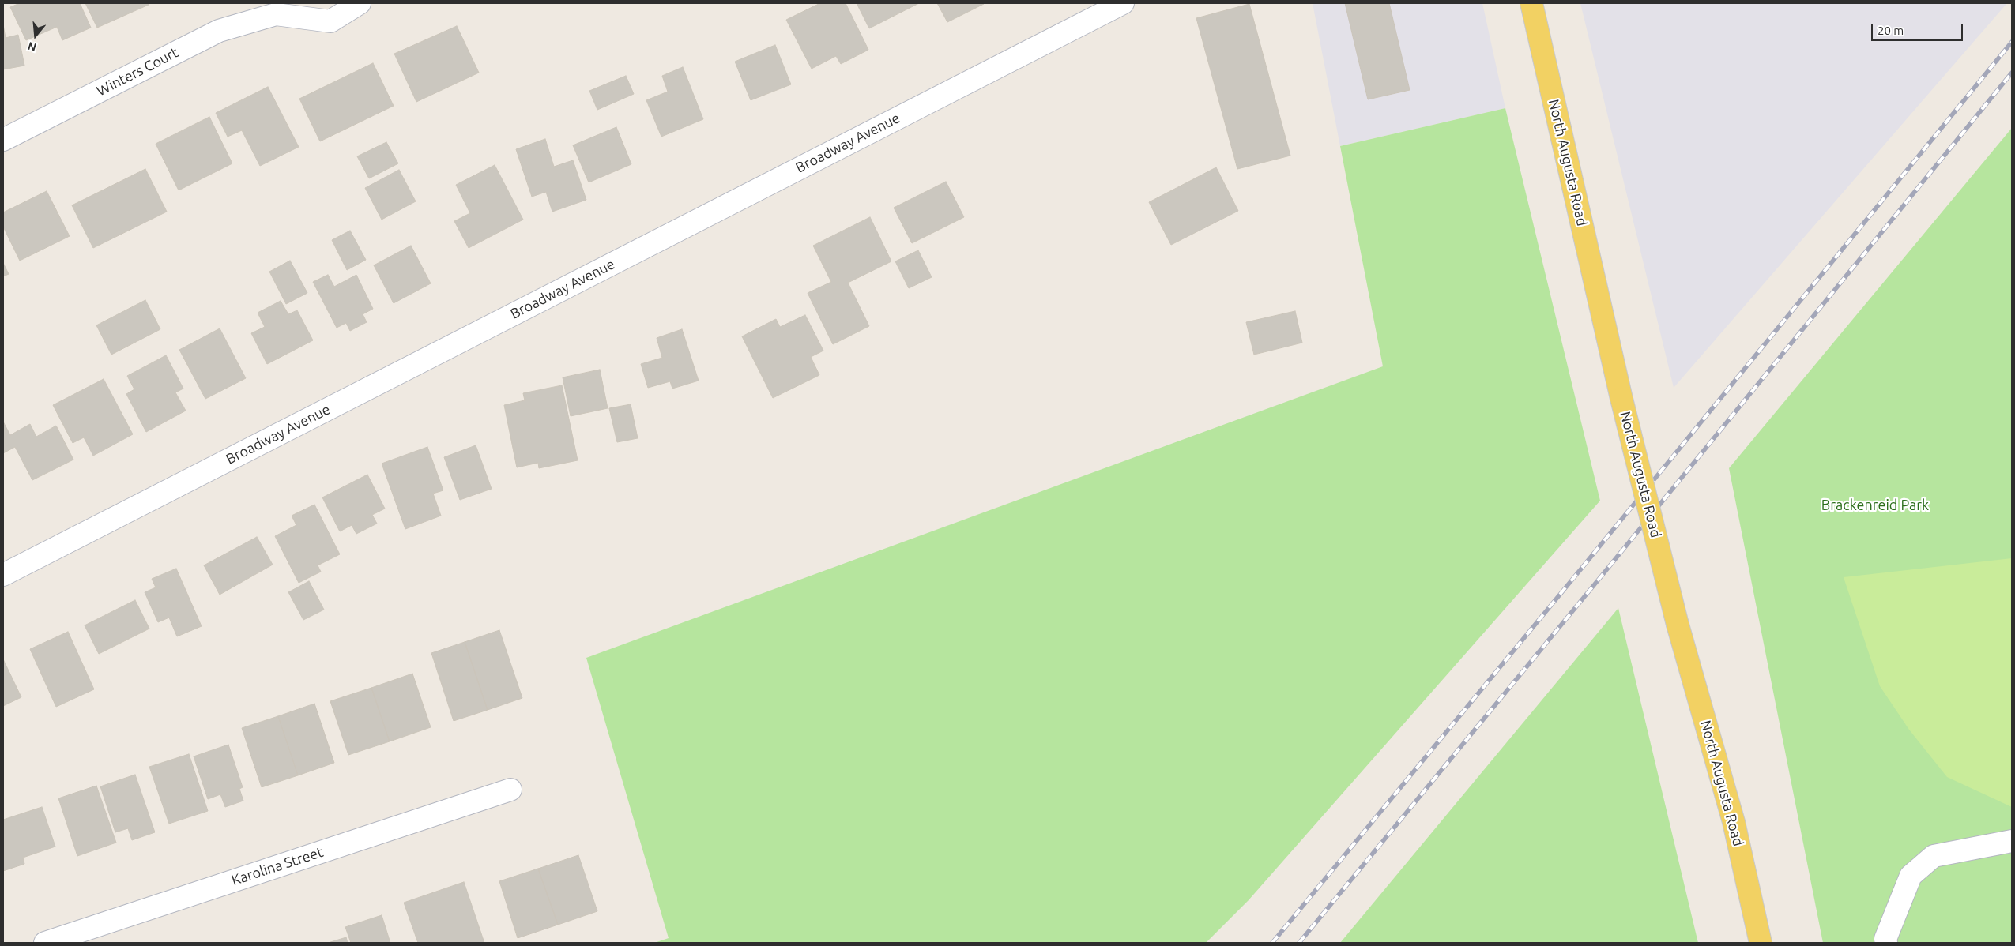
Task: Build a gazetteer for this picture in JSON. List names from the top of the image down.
{
  "streets": {
    "main road": ["North Augusta Road"],
    "street": ["Winters Court", "Broadway Avenue", "Karolina Street"]
  },
  "parks": ["Brackenreid Park"],
  "scale_bar": "20 m",
  "north": "bottom"
}
